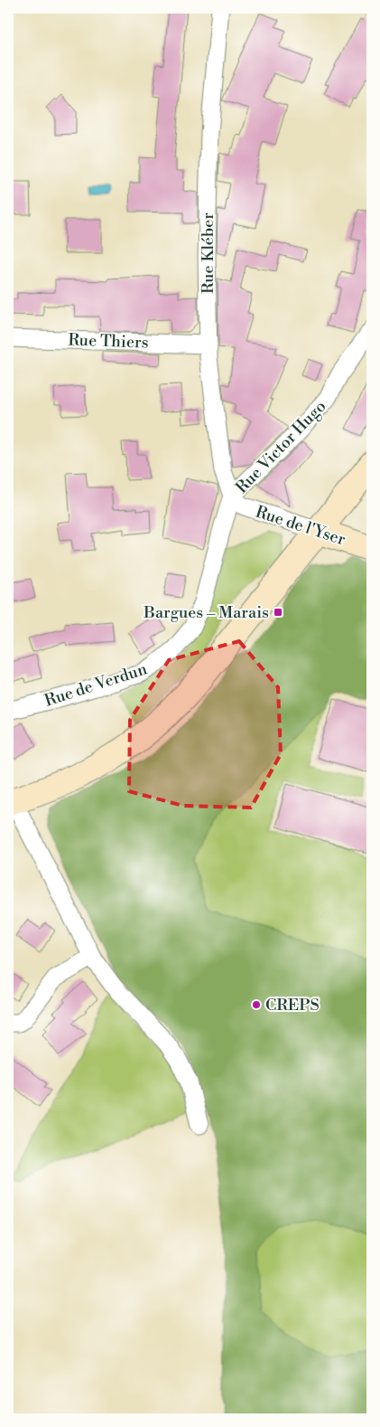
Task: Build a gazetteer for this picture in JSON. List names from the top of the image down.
{
  "streets": {
    "main road": ["Rue de l'Yser"],
    "street": [
      "Rue Kléber",
      "Rue Thiers",
      "Rue Victor Hugo",
      "Rue de Verdun"
    ]
  },
  "crossings": [
    ["Rue Kléber", "Rue Thiers"],
    ["Rue Kléber", "Rue Victor Hugo"],
    ["Rue Kléber", "Rue de l'Yser"],
    ["Rue Kléber", "Rue de Verdun"],
    ["Rue Victor Hugo", "Rue de l'Yser"],
    ["Rue Victor Hugo", "Rue de Verdun"],
    ["Rue de l'Yser", "Rue de Verdun"]
  ],
  "places": {
    "transit": ["Bargues – Marais"],
    "other": ["CREPS"]
  }
}
